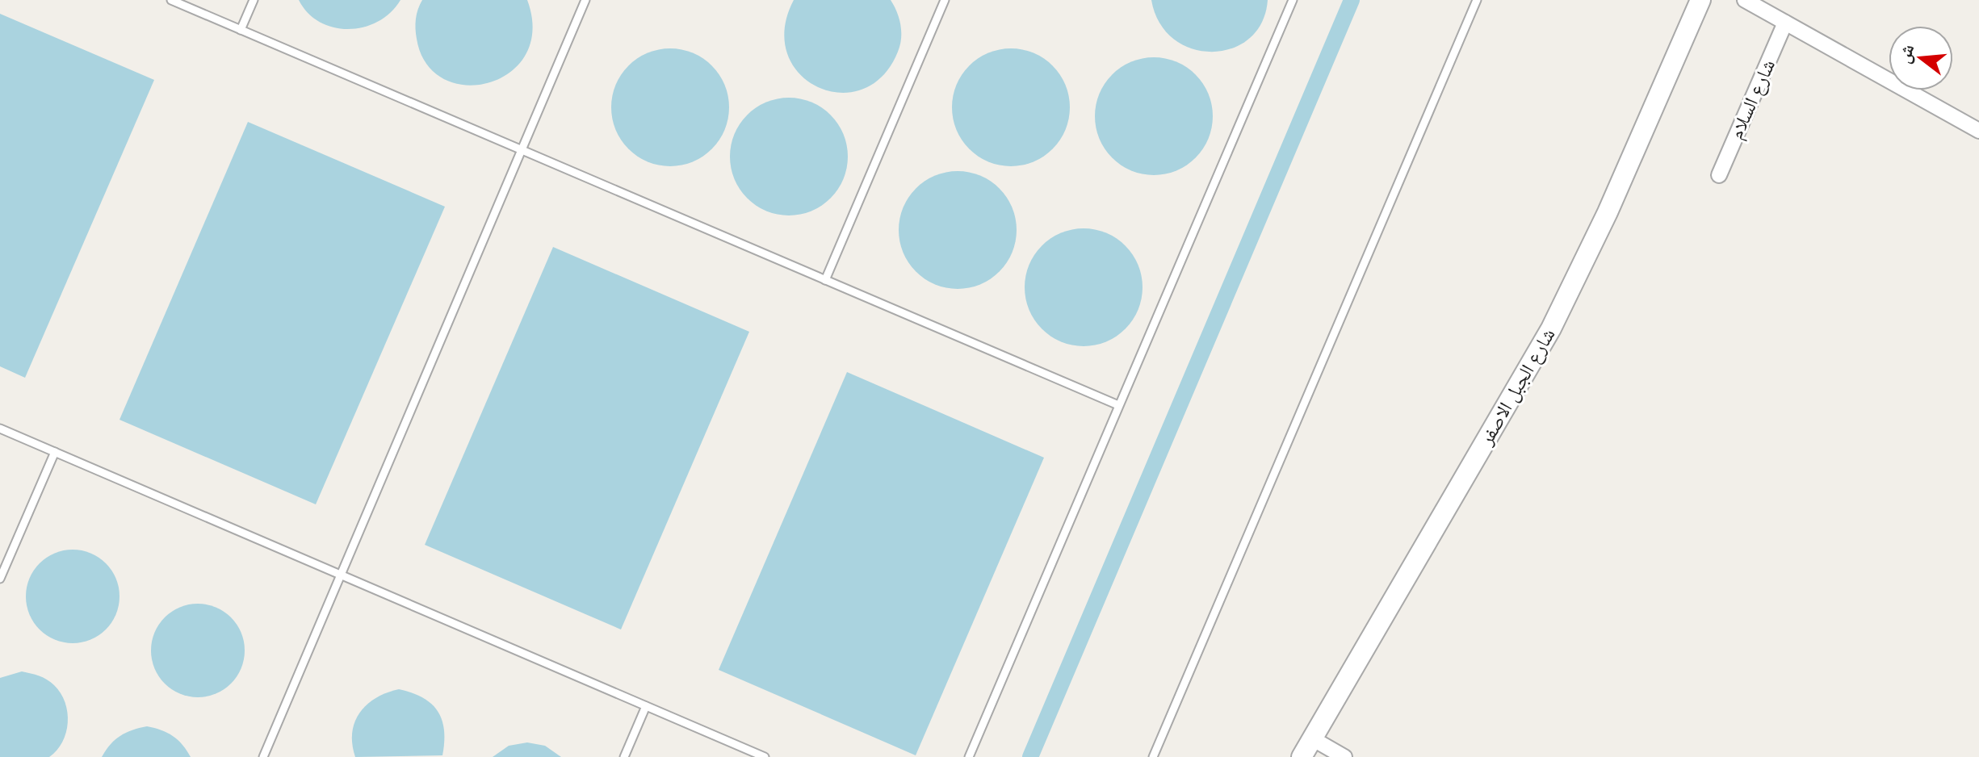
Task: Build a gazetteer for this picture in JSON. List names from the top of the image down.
{
  "streets": {
    "street": ["شارع السلام", "شارع الجبل الاصفر"]
  },
  "north": "left"
}
